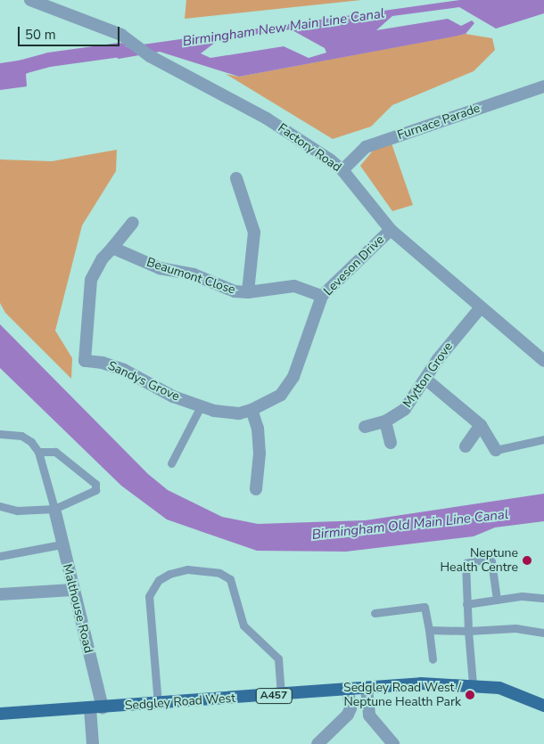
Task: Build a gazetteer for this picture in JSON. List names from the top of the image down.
{
  "streets": {
    "main road": ["A457", "Sedgley Road West"],
    "street": [
      "Furnace Parade",
      "Factory Road",
      "Leveson Drive",
      "Beaumont Close",
      "Mytton Grove",
      "Sandys Grove",
      "Malthouse Road"
    ]
  },
  "crossings": [
    ["Furnace Parade", "Factory Road"],
    ["Factory Road", "Leveson Drive"],
    ["Factory Road", "Mytton Grove"],
    ["Leveson Drive", "Beaumont Close"],
    ["Leveson Drive", "Sandys Grove"],
    ["Beaumont Close", "Sandys Grove"],
    ["Malthouse Road", "Sedgley Road West"]
  ],
  "water": ["Birmingham New Main Line Canal", "Birmingham Old Main Line Canal"],
  "places": ["Neptune Health Centre", "Sedgley Road West / Neptune Health Park"],
  "scale_bar": "50 m"
}
